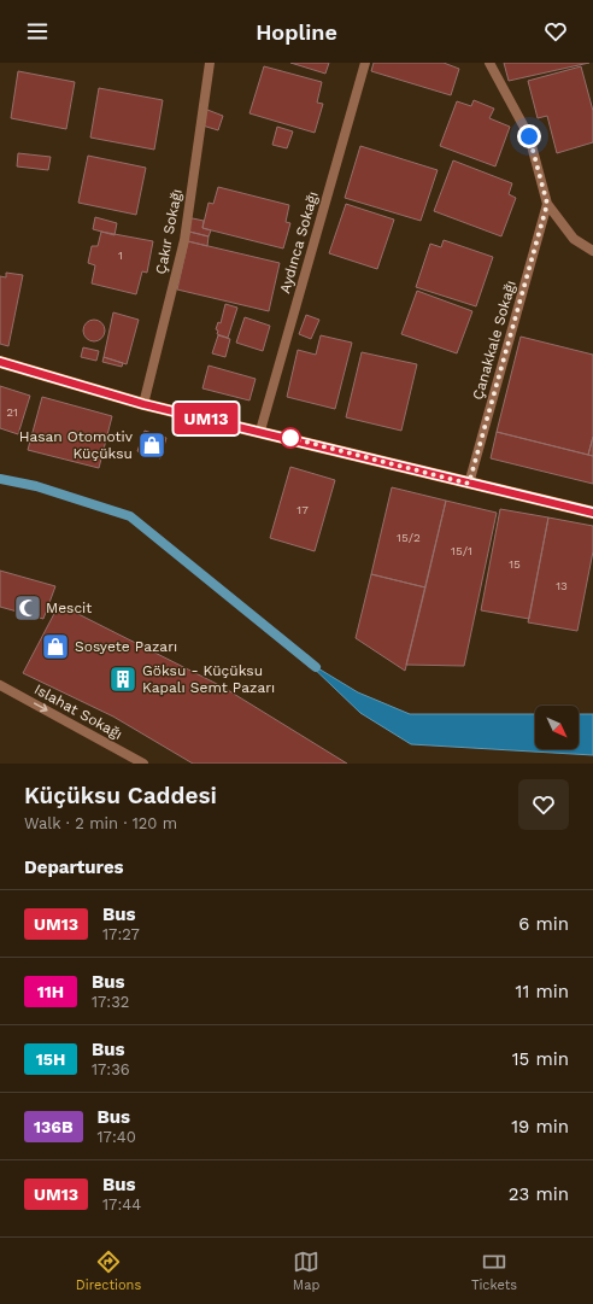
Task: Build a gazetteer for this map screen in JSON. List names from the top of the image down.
{
  "streets": {
    "street": [
      "Çakır Sokağı",
      "Aydınca Sokağı",
      "Çanakkale Sokağı",
      "Islahat Sokağı"
    ]
  },
  "one_way": ["Islahat Sokağı"],
  "places": {
    "shop": ["Hasan Otomotiv Küçüksu", "Sosyete Pazarı"],
    "mosque": ["Mescit"],
    "building": ["Göksu - Küçüksu Kapalı Semt Pazarı"]
  },
  "lines": ["bus line UM13"],
  "house_numbers": [
    "1",
    "21",
    "17",
    "15/2",
    "15/1",
    "15",
    "13"
  ],
  "north": "bottom right",
  "page": {
    "header": "Hopline",
    "on_map": "UM13",
    "heading": [
      ["Küçüksu Caddesi", "Walk · 2 min · 120 m"],
      "Departures"
    ],
    "list": [
      {
        "mark": "UM13",
        "name": "Bus",
        "note": "17:27",
        "value": "6 min"
      },
      {
        "mark": "11H",
        "name": "Bus",
        "note": "17:32",
        "value": "11 min"
      },
      {
        "mark": "15H",
        "name": "Bus",
        "note": "17:36",
        "value": "15 min"
      },
      {
        "mark": "136B",
        "name": "Bus",
        "note": "17:40",
        "value": "19 min"
      },
      {
        "mark": "UM13",
        "name": "Bus",
        "note": "17:44",
        "value": "23 min"
      }
    ],
    "tabs": ["Directions", "Map", "Tickets"]
  }
}
